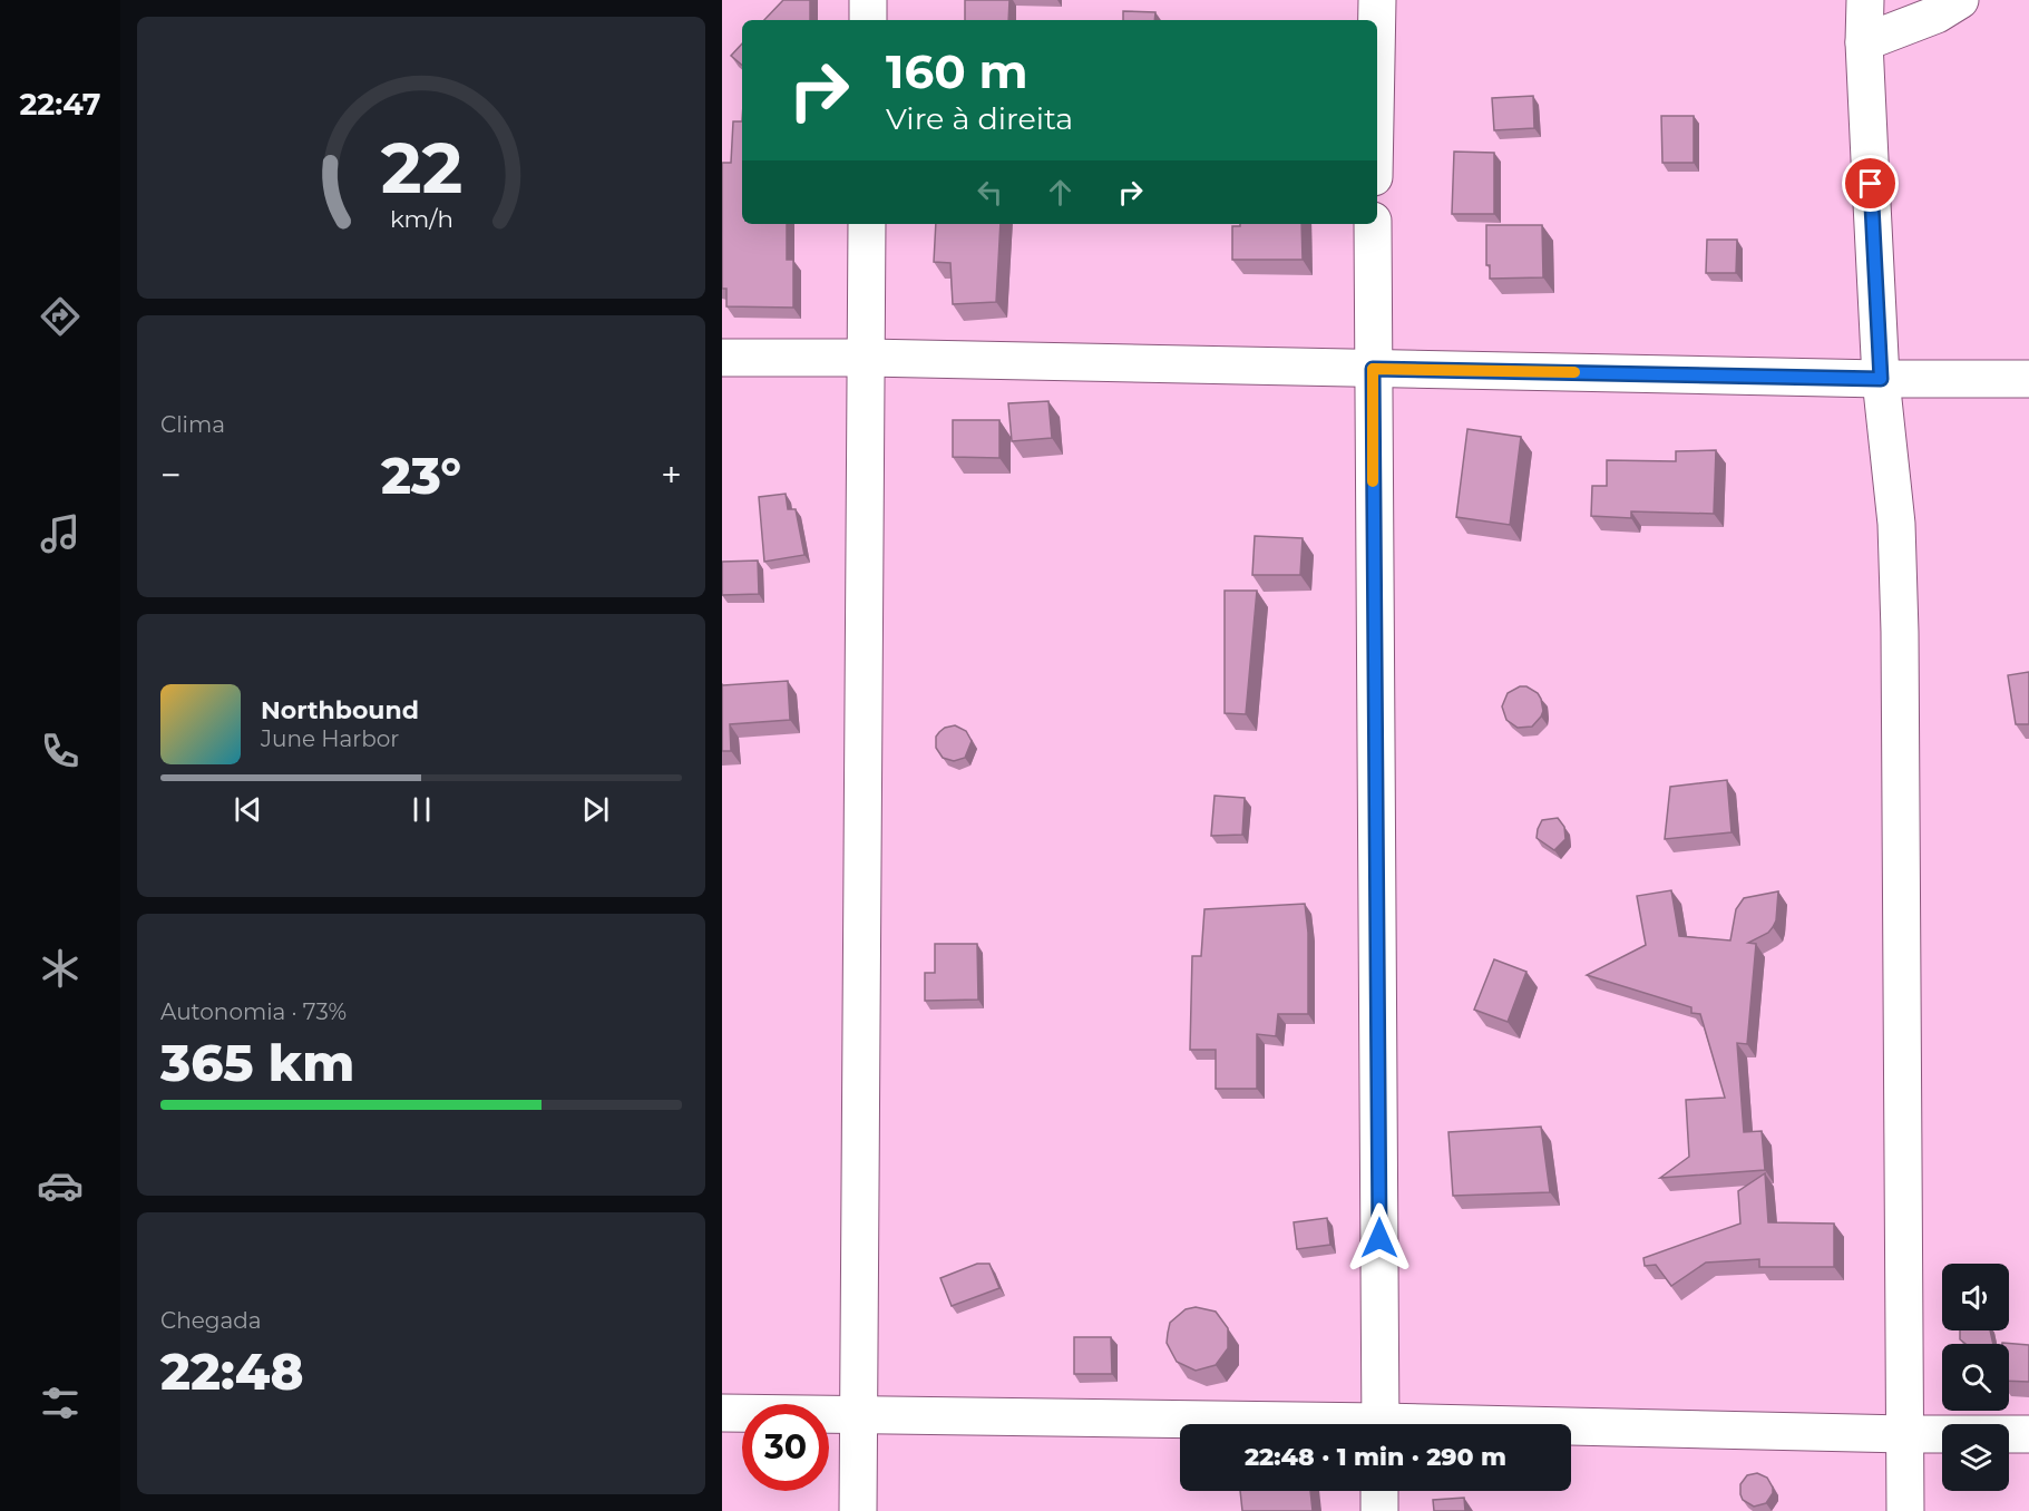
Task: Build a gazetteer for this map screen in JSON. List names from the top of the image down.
{
  "page": {
    "tabs": "22:47",
    "turn": ["160 m", "Vire à direita"],
    "tile": [
      "Clima",
      ["Autonomia · 73%", "365 km"],
      ["Chegada", "22:48"]
    ],
    "heat": ["−", "23°", "+"],
    "song": ["Northbound", "June Harbor"],
    "limit": "30",
    "trip": "22:48 · 1 min · 290 m",
    "gauge": ["22", "km/h"]
  }
}
